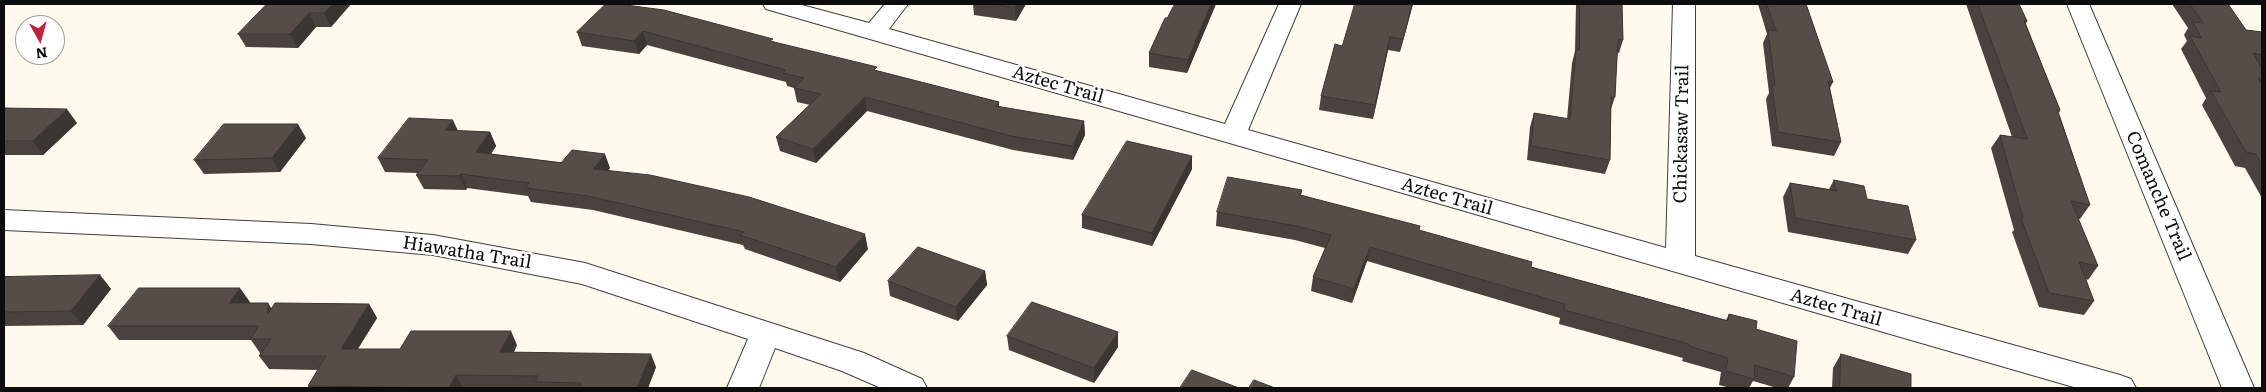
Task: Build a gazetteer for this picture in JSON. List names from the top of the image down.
{
  "streets": {
    "street": [
      "Aztec Trail",
      "Chickasaw Trail",
      "Comanche Trail",
      "Hiawatha Trail"
    ]
  },
  "crossings": [
    ["Aztec Trail", "Chickasaw Trail"]
  ],
  "north": "bottom"
}
